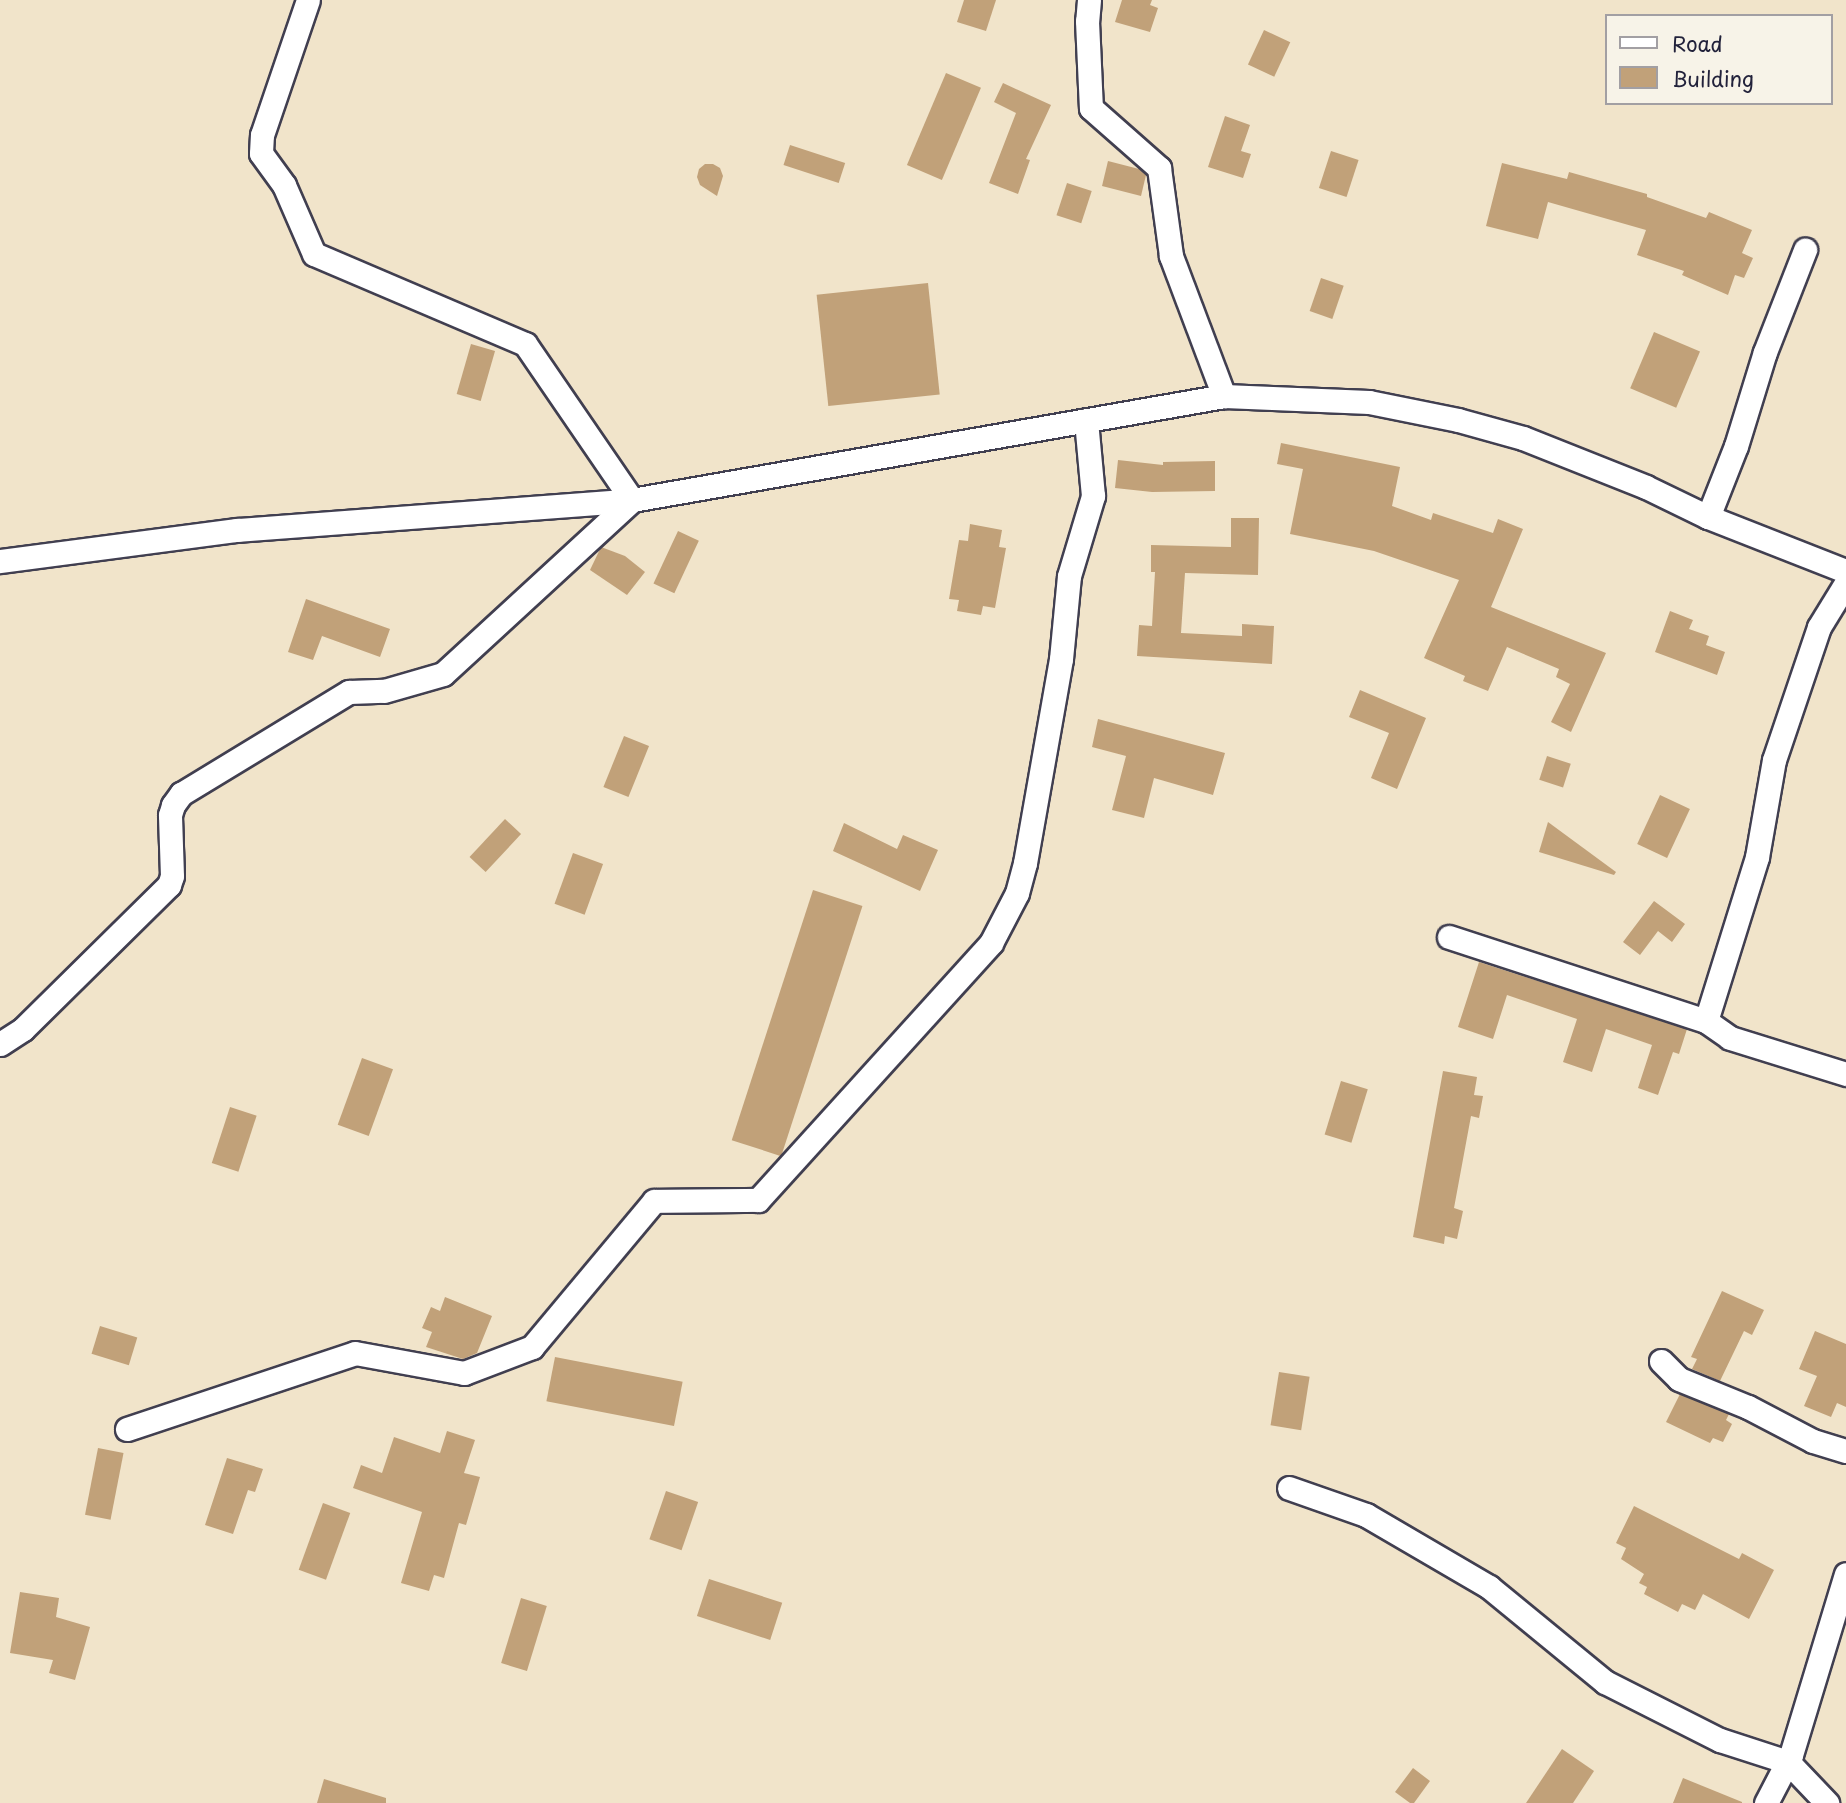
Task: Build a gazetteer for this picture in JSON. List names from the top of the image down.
{
  "legend": ["Road", "Building"]
}
